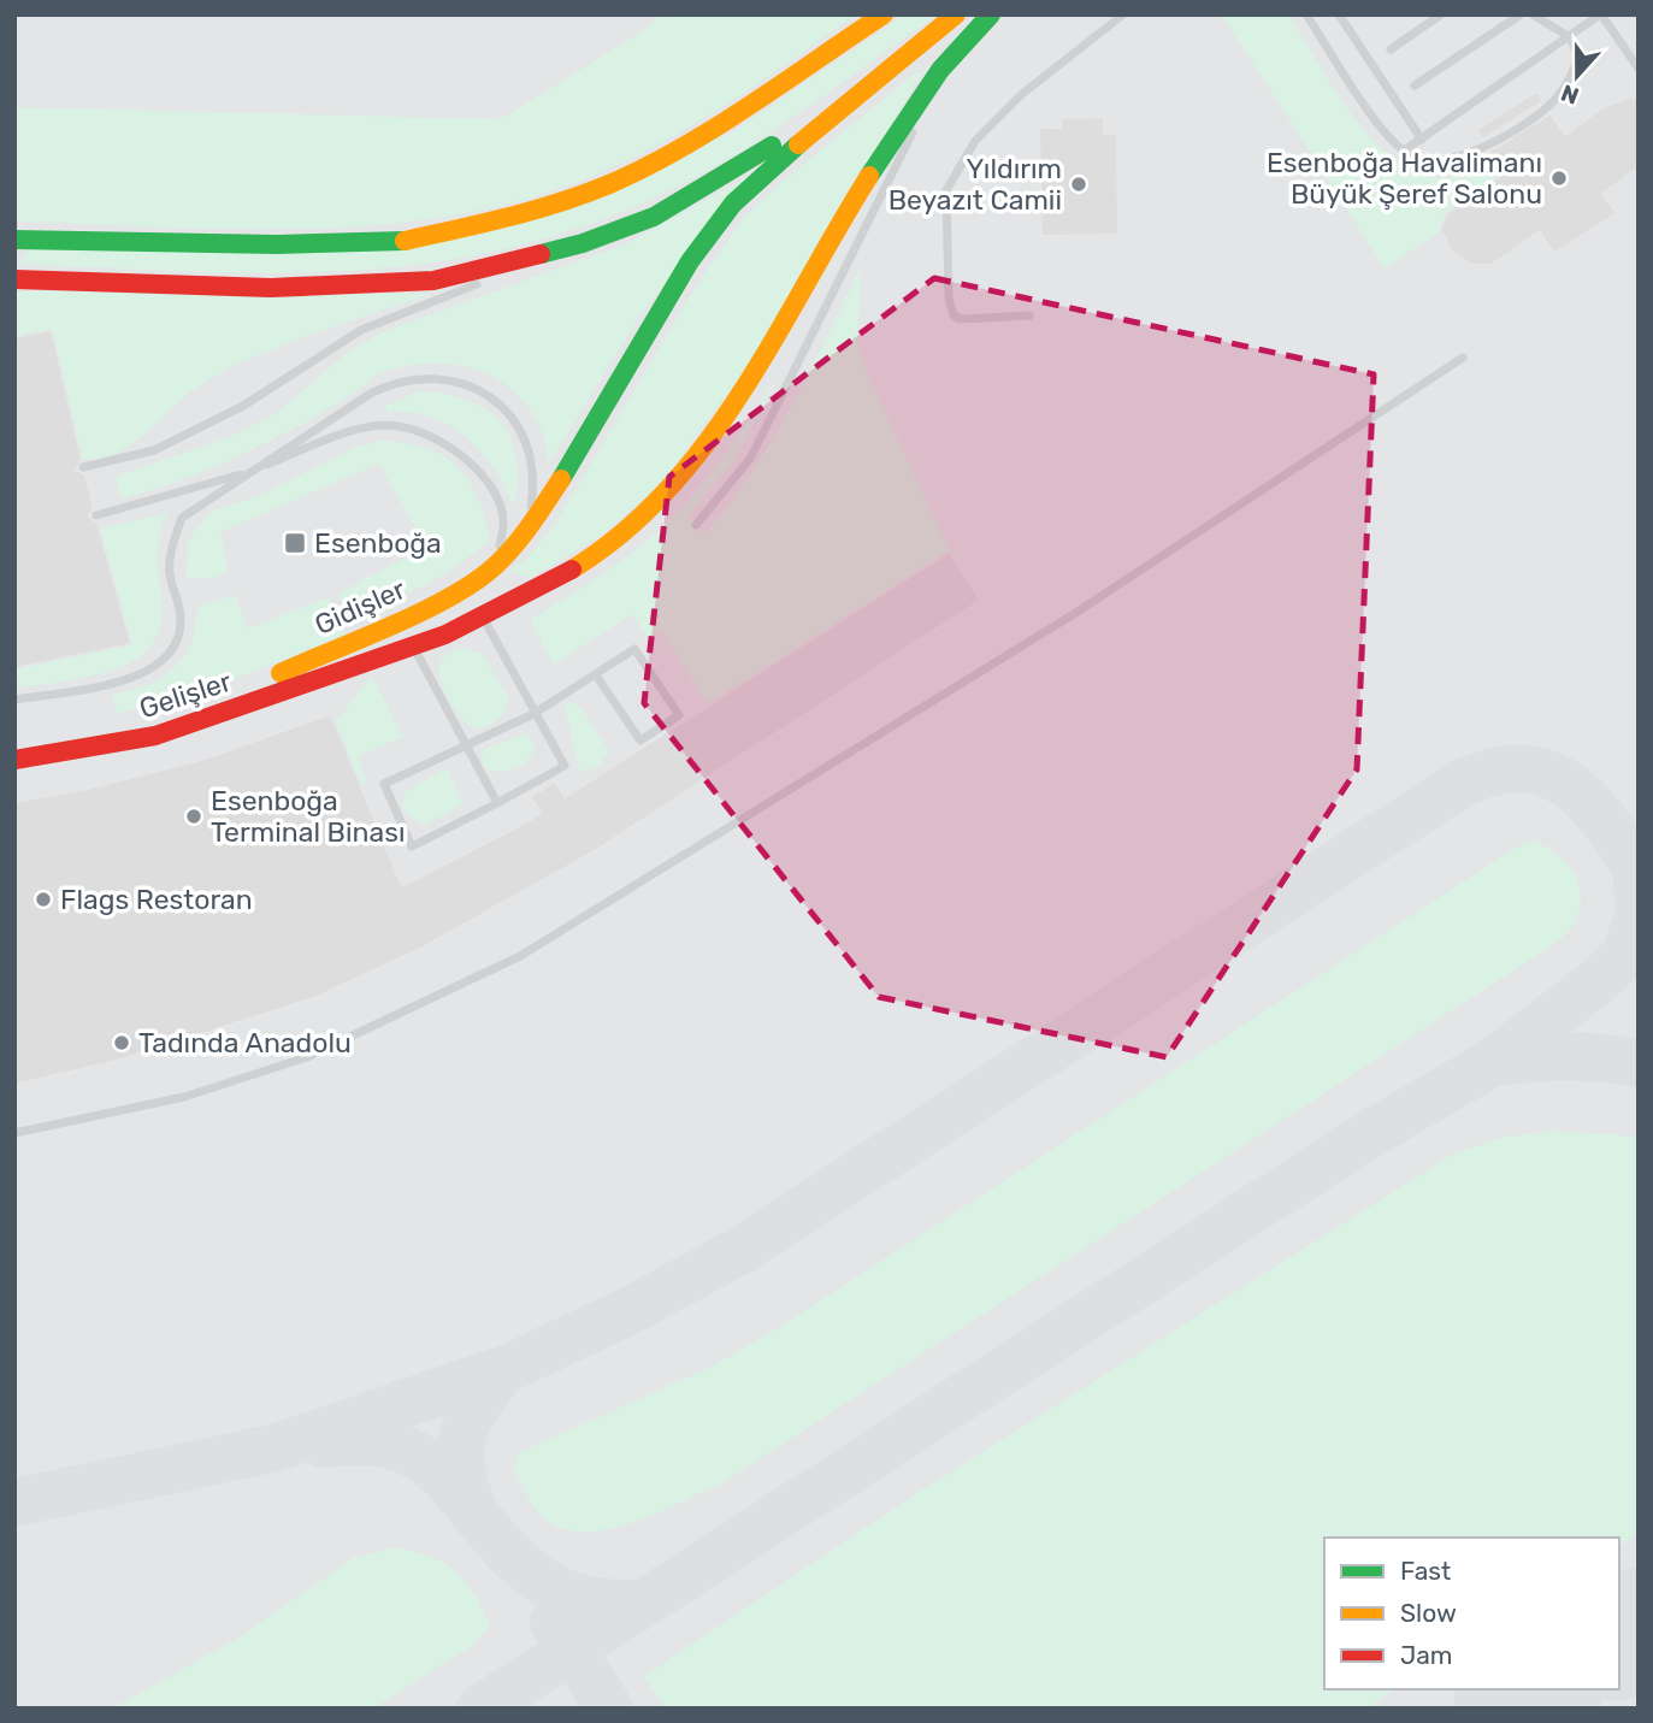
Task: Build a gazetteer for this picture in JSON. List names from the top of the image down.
{
  "streets": {
    "highway": ["Gidişler", "Gelişler"]
  },
  "places": {
    "other": [
      "Esenboğa Havalimanı Büyük Şeref Salonu",
      "Yıldırım Beyazıt Camii",
      "Esenboğa Terminal Binası",
      "Flags Restoran",
      "Tadında Anadolu"
    ],
    "transit": ["Esenboğa"]
  },
  "legend": ["Fast", "Slow", "Jam"],
  "north": "bottom"
}
